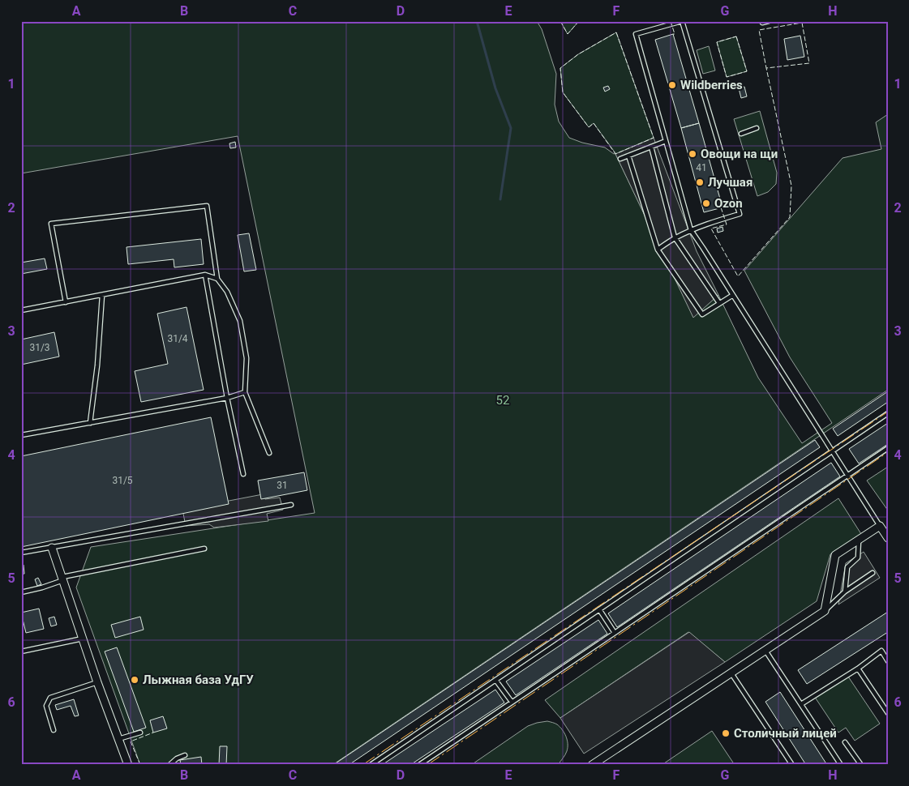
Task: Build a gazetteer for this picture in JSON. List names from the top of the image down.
{
  "parks": ["52"],
  "places": [
    "Wildberries",
    "Овощи на щи",
    "Лучшая",
    "Ozon",
    "Лыжная база УдГУ",
    "Столичный лицей"
  ],
  "house_numbers": [
    "41",
    "31/4",
    "31/3",
    "31/5",
    "31"
  ],
  "grid": {
    "columns": [
      "A",
      "B",
      "C",
      "D",
      "E",
      "F",
      "G",
      "H"
    ],
    "rows": [
      "1",
      "2",
      "3",
      "4",
      "5",
      "6"
    ]
  }
}
